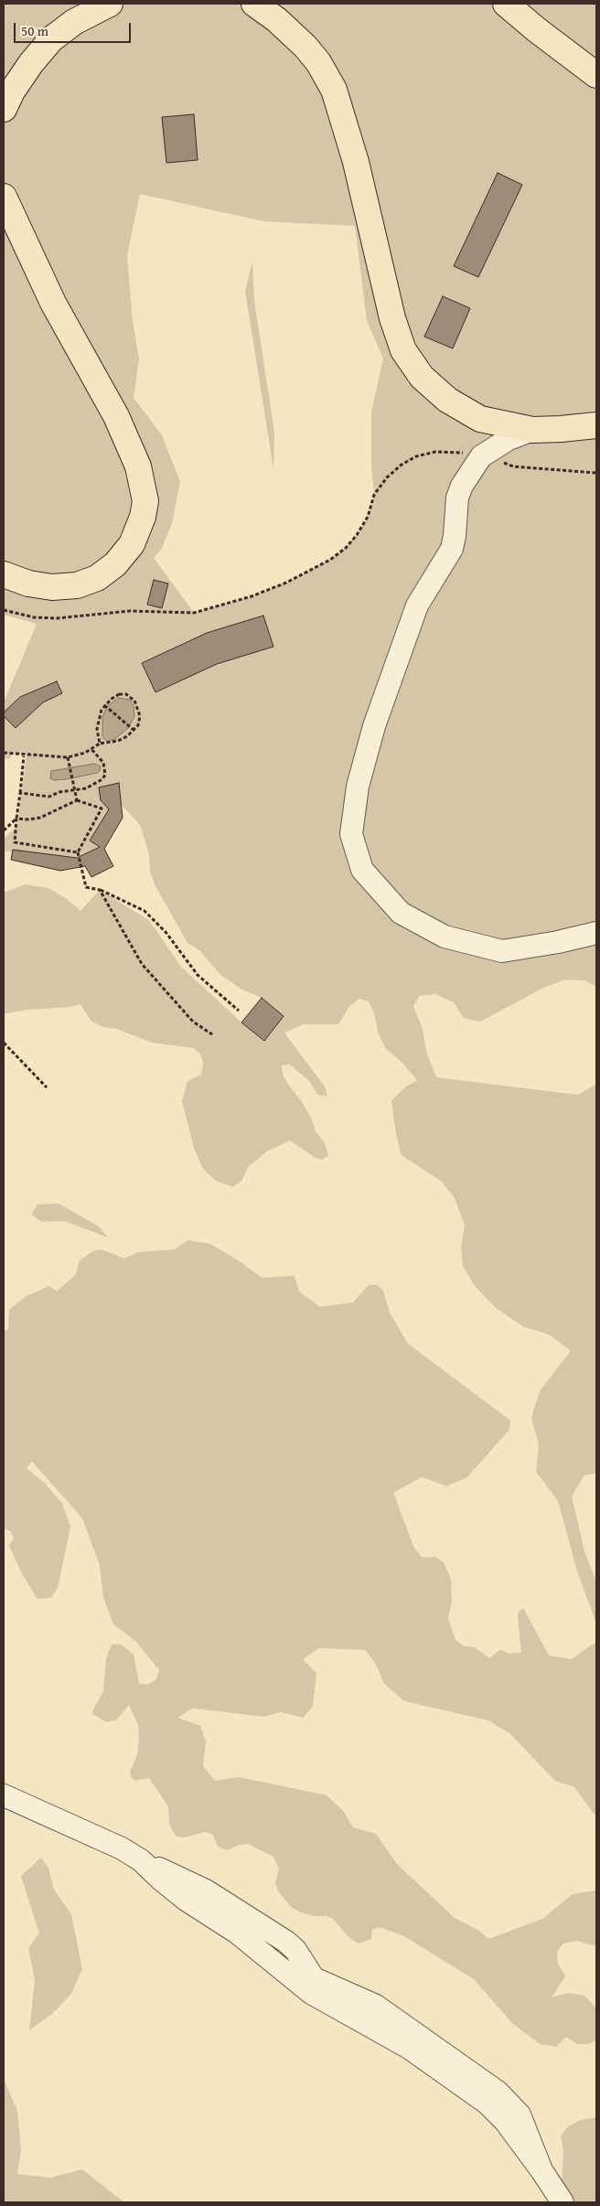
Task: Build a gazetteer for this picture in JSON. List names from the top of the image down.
{
  "scale_bar": "50 m"
}
